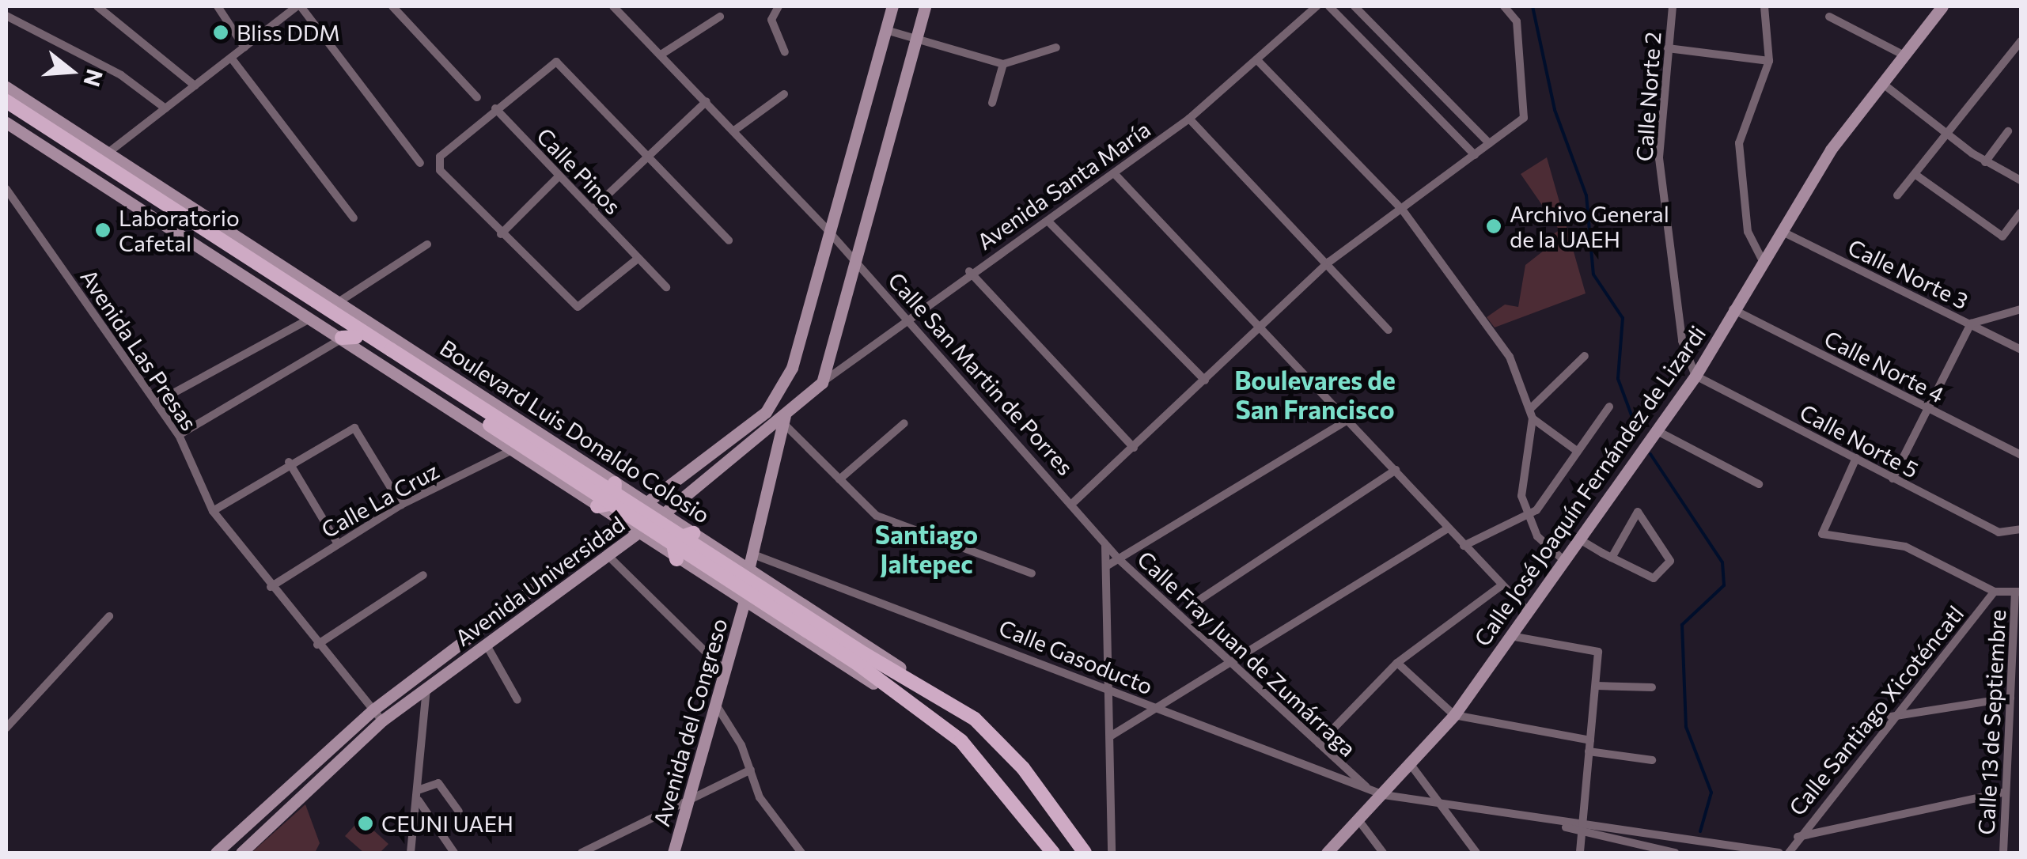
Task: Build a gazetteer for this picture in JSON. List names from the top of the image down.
{
  "streets": {
    "main road": ["Boulevard Luis Donaldo Colosio"],
    "street": [
      "Calle Norte 2",
      "Calle Pinos",
      "Avenida Santa María",
      "Calle Norte 3",
      "Avenida Las Presas",
      "Calle Norte 4",
      "Calle San Martin de Porres",
      "Calle Norte 5",
      "Calle José Joaquín Fernández de Lizardi",
      "Calle La Cruz",
      "Avenida Universidad",
      "Calle Fray Juan de Zumárraga",
      "Calle Gasoducto",
      "Calle Santiago Xicoténcatl",
      "Avenida del Congreso",
      "Calle 13 de Septiembre"
    ]
  },
  "crossings": [
    ["Calle Norte 2", "Calle Norte 5"],
    ["Calle Norte 2", "Calle José Joaquín Fernández de Lizardi"],
    ["Avenida Santa María", "Calle San Martin de Porres"],
    ["Avenida Santa María", "Avenida Universidad"],
    ["Calle Norte 3", "Calle José Joaquín Fernández de Lizardi"],
    ["Avenida Las Presas", "Calle La Cruz"],
    ["Avenida Las Presas", "Avenida Universidad"],
    ["Calle Norte 4", "Calle José Joaquín Fernández de Lizardi"],
    ["Calle San Martin de Porres", "Avenida Universidad"],
    ["Calle San Martin de Porres", "Calle Fray Juan de Zumárraga"],
    ["Boulevard Luis Donaldo Colosio", "Avenida Universidad"],
    ["Calle Norte 5", "Calle José Joaquín Fernández de Lizardi"],
    ["Calle José Joaquín Fernández de Lizardi", "Calle Gasoducto"],
    ["Calle Fray Juan de Zumárraga", "Calle Gasoducto"]
  ],
  "districts": ["Boulevares de San Francisco", "Santiago Jaltepec"],
  "places": [
    "Bliss DDM",
    "Archivo General de la UAEH",
    "Laboratorio Cafetal",
    "CEUNI UAEH"
  ],
  "north": "right"
}
